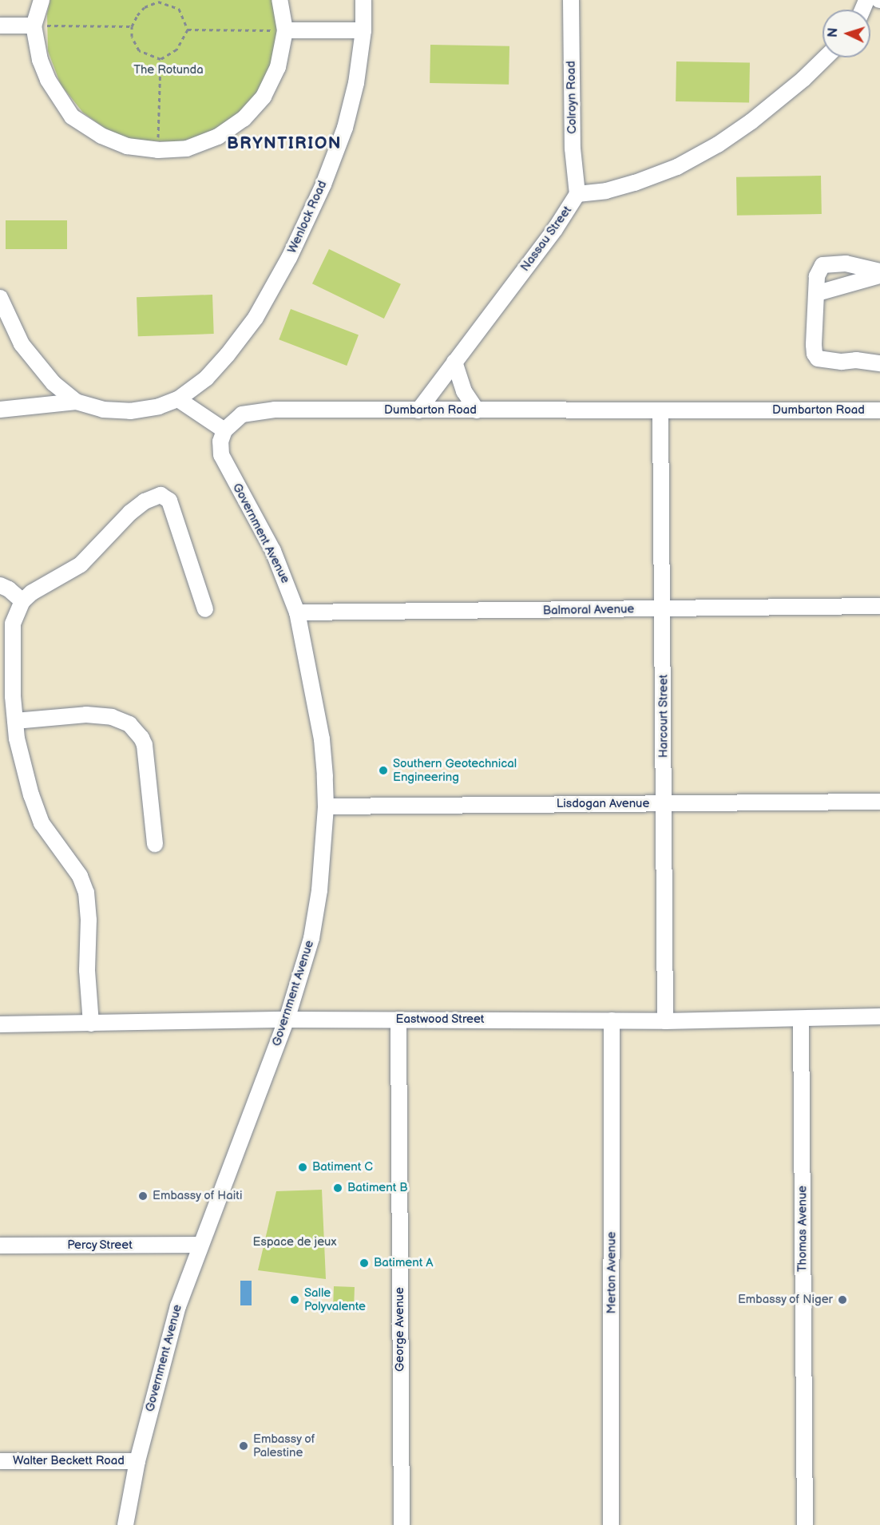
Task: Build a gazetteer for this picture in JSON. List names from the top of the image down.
{
  "streets": {
    "street": [
      "Colroyn Road",
      "Wenlock Road",
      "Nassau Street",
      "Dumbarton Road",
      "Government Avenue",
      "Balmoral Avenue",
      "Harcourt Street",
      "Lisdogan Avenue",
      "Eastwood Street",
      "Thomas Avenue",
      "Percy Street",
      "Merton Avenue",
      "George Avenue",
      "Walter Beckett Road"
    ]
  },
  "crossings": [
    ["Colroyn Road", "Nassau Street"],
    ["Nassau Street", "Dumbarton Road"],
    ["Dumbarton Road", "Government Avenue"],
    ["Dumbarton Road", "Harcourt Street"],
    ["Government Avenue", "Balmoral Avenue"],
    ["Government Avenue", "Lisdogan Avenue"],
    ["Government Avenue", "Eastwood Street"],
    ["Government Avenue", "Percy Street"],
    ["Government Avenue", "Walter Beckett Road"],
    ["Balmoral Avenue", "Harcourt Street"],
    ["Harcourt Street", "Lisdogan Avenue"],
    ["Harcourt Street", "Eastwood Street"],
    ["Eastwood Street", "Thomas Avenue"],
    ["Eastwood Street", "Merton Avenue"],
    ["Eastwood Street", "George Avenue"]
  ],
  "districts": ["BRYNTIRION"],
  "parks": ["The Rotunda", "Espace de jeux"],
  "places": [
    "Southern Geotechnical Engineering",
    "Batiment C",
    "Batiment B",
    "Embassy of Haiti",
    "Batiment A",
    "Salle Polyvalente",
    "Embassy of Niger",
    "Embassy of Palestine"
  ],
  "north": "left"
}
